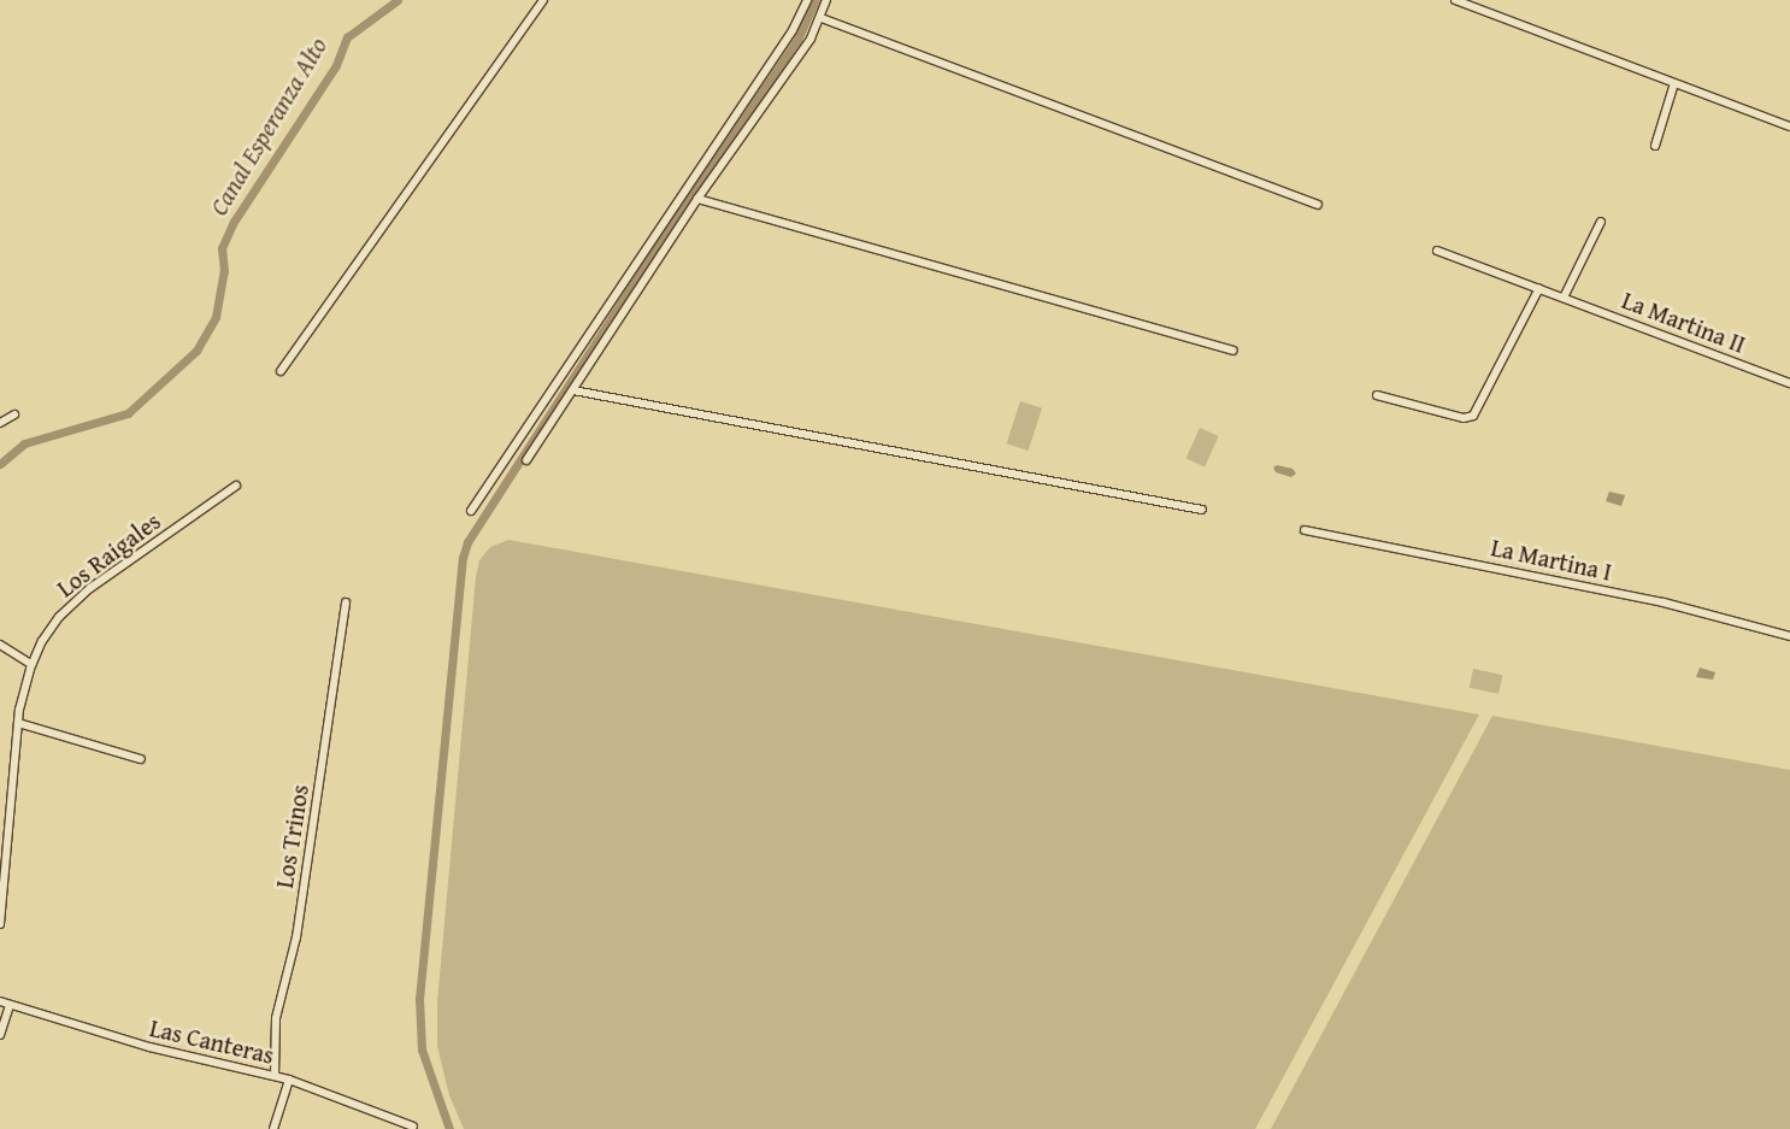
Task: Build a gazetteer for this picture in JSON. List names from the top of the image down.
{
  "streets": {
    "street": [
      "La Martina II",
      "Los Raigales",
      "La Martina I",
      "Los Trinos",
      "Las Canteras"
    ]
  },
  "crossings": [
    ["Los Trinos", "Las Canteras"]
  ],
  "water": ["Canal Esperanza Alto"]
}
